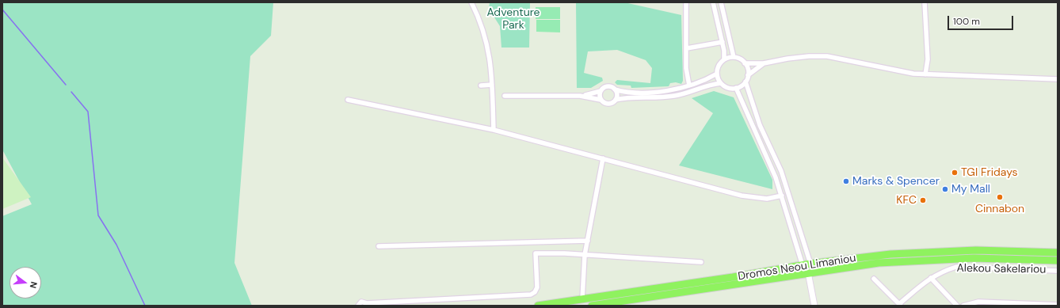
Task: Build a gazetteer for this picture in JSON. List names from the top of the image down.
{
  "streets": {
    "main road": ["Dromos Neou Limaniou"],
    "street": ["Alekou Sakelariou"]
  },
  "parks": ["Adventure Park"],
  "places": [
    "TGI Fridays",
    "Marks & Spencer",
    "My Mall",
    "Cinnabon",
    "KFC"
  ],
  "scale_bar": "100 m",
  "north": "right"
}
